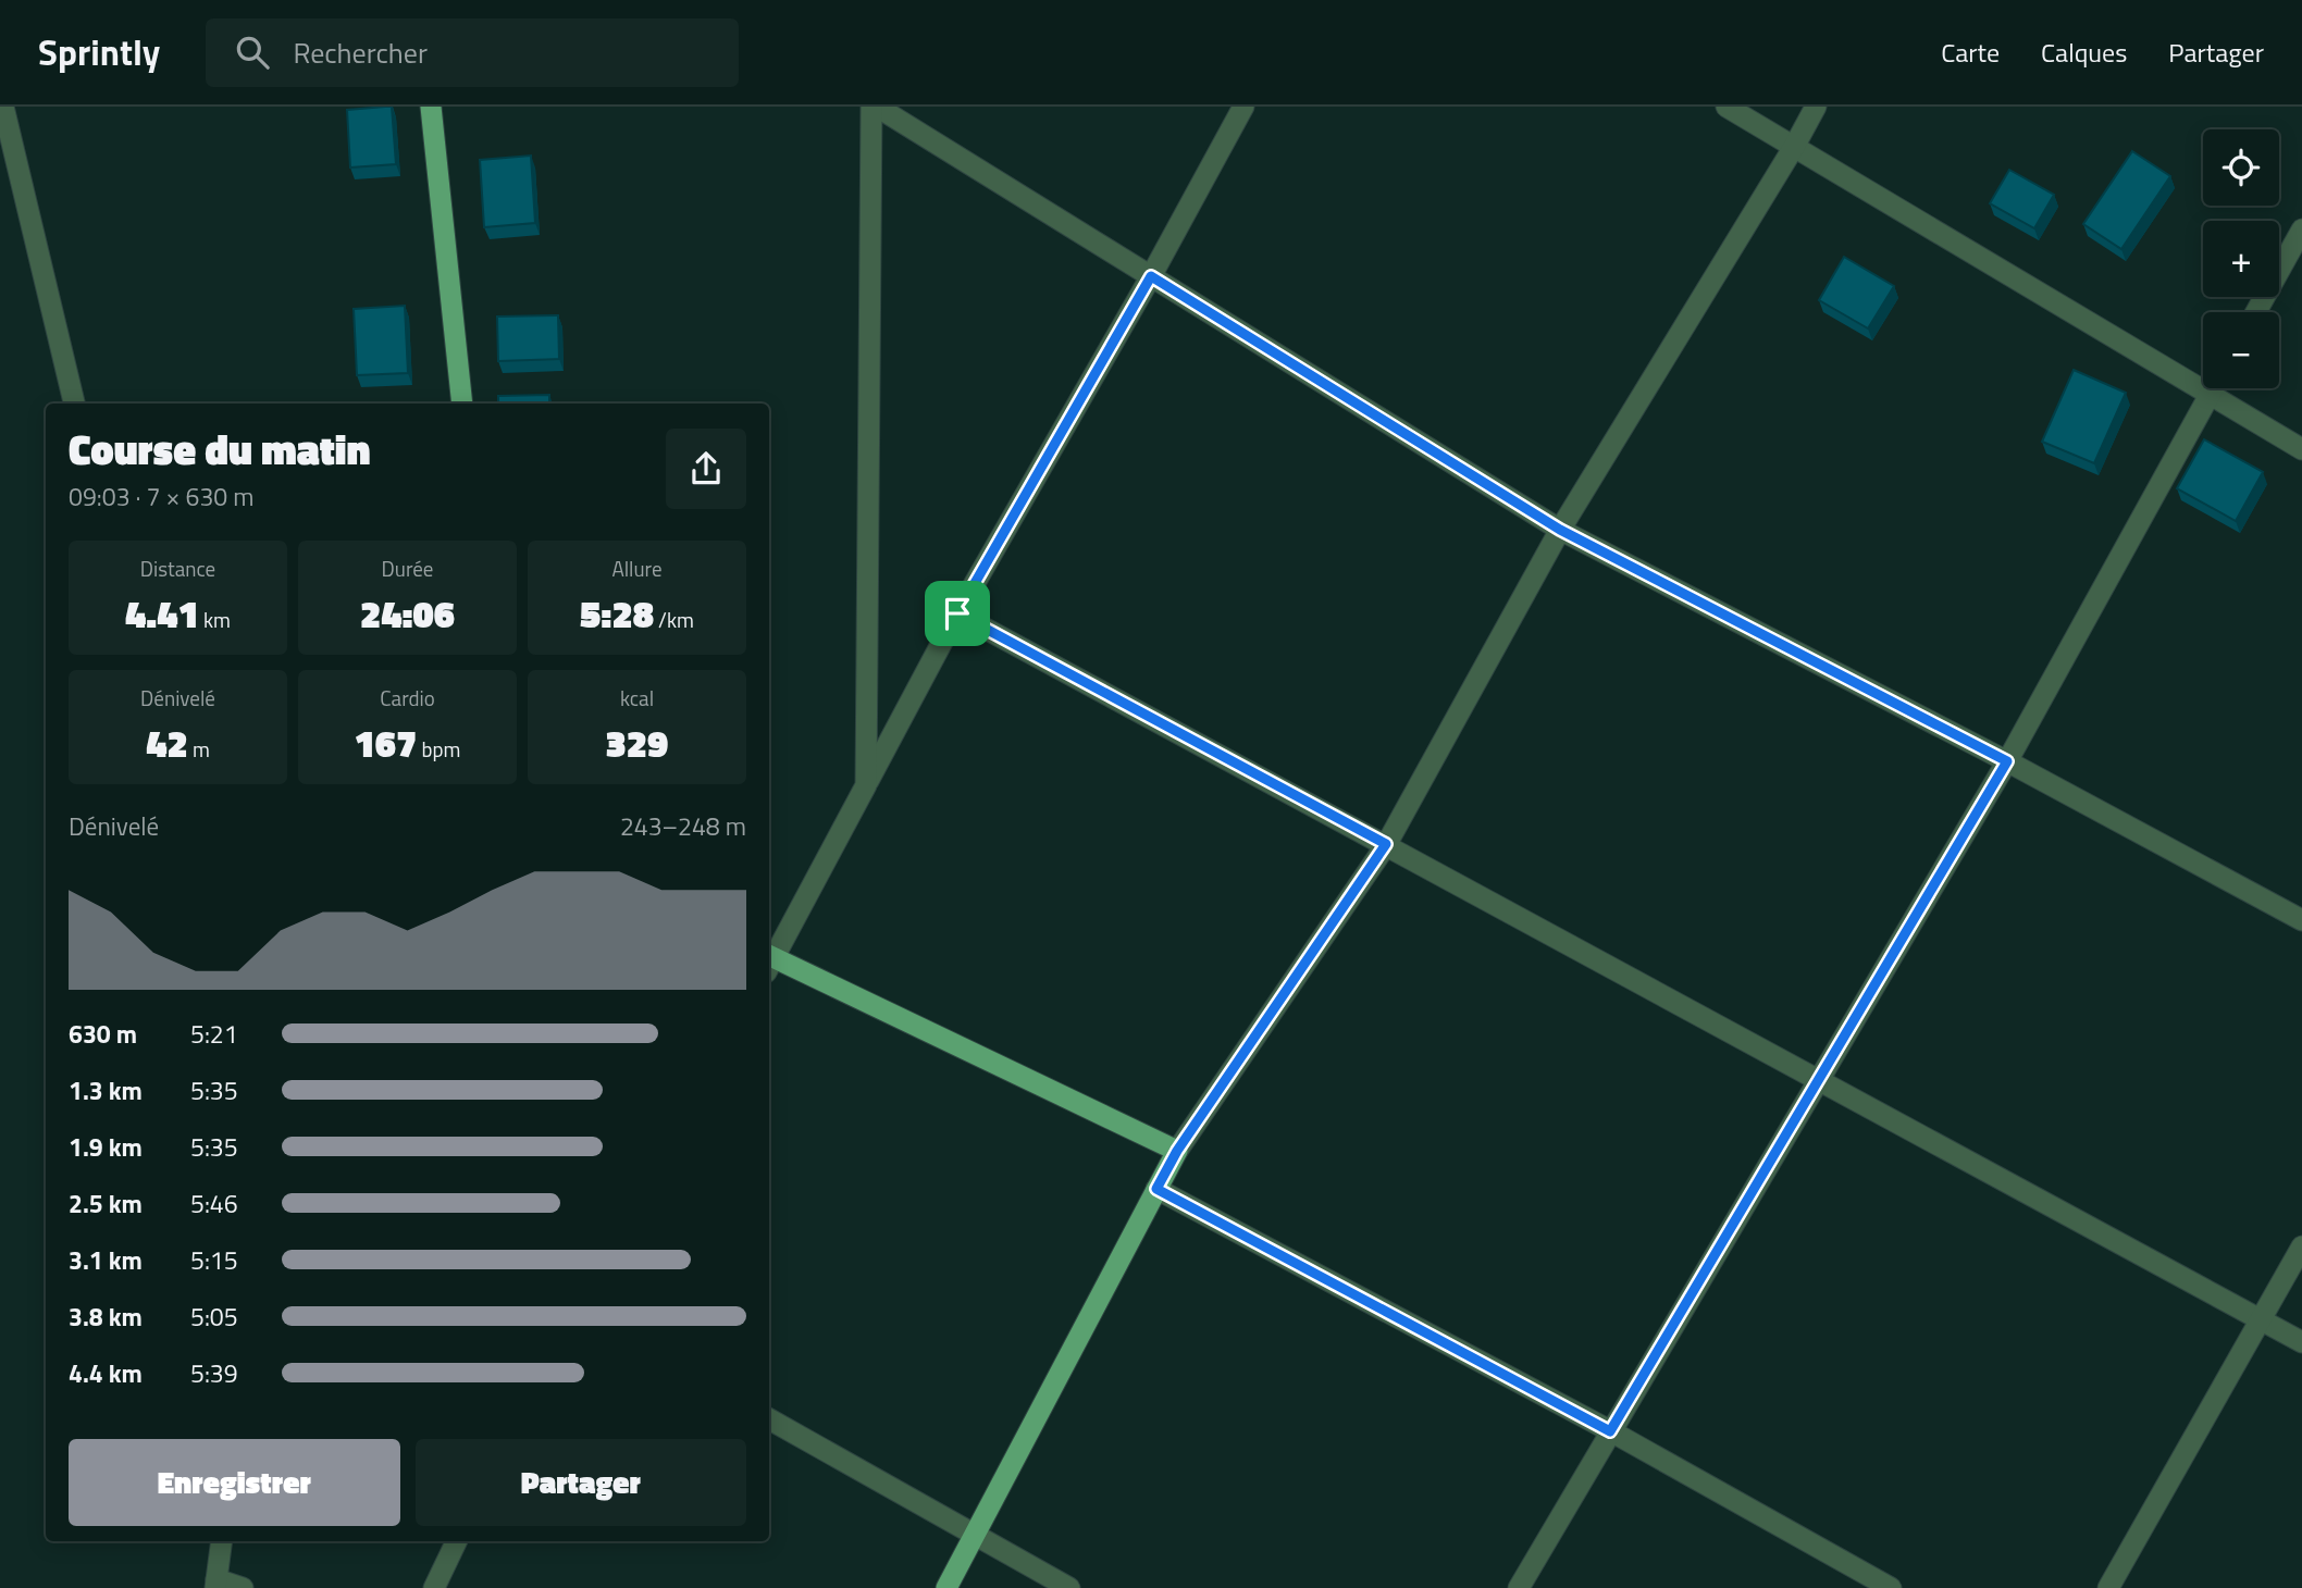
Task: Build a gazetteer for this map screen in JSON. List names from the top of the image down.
{
  "page": {
    "header": "Sprintly",
    "search": "Rechercher",
    "nav": ["Carte", "Calques", "Partager"],
    "map_buttons": ["+", "−"],
    "heading": ["Course du matin", "09:03 · 7 × 630 m"],
    "stats": [
      ["Distance", "4.41 km"],
      ["Durée", "24:06"],
      ["Allure", "5:28 /km"],
      ["Dénivelé", "42 m"],
      ["Cardio", "167 bpm"],
      ["kcal", "329"]
    ],
    "chart": ["Dénivelé", "243–248 m"],
    "list": [
      {
        "name": "630 m",
        "note": "5:21"
      },
      {
        "name": "1.3 km",
        "note": "5:35"
      },
      {
        "name": "1.9 km",
        "note": "5:35"
      },
      {
        "name": "2.5 km",
        "note": "5:46"
      },
      {
        "name": "3.1 km",
        "note": "5:15"
      },
      {
        "name": "3.8 km",
        "note": "5:05"
      },
      {
        "name": "4.4 km",
        "note": "5:39"
      }
    ],
    "buttons": ["Enregistrer", "Partager"]
  }
}
